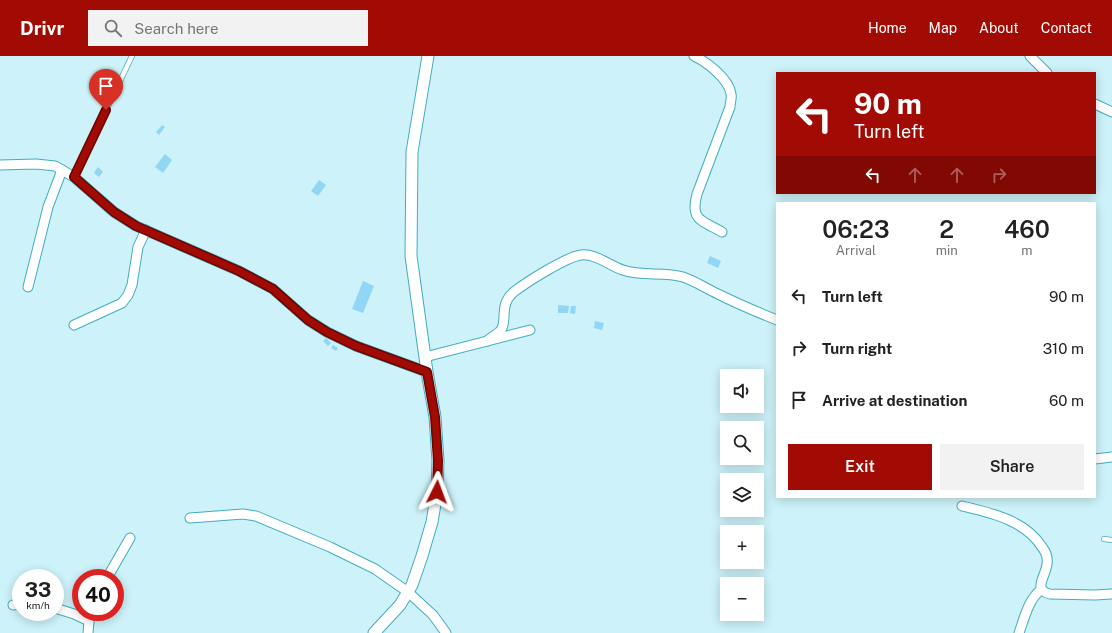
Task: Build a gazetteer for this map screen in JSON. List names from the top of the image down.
{
  "page": {
    "header": "Drivr",
    "search": "Search here",
    "nav": [
      "Home",
      "Map",
      "About",
      "Contact"
    ],
    "turn": ["90 m", "Turn left"],
    "eta": [
      "06:23",
      "Arrival",
      "2",
      "min",
      "460",
      "m"
    ],
    "list": [
      {
        "name": "Turn left",
        "value": "90 m"
      },
      {
        "name": "Turn right",
        "value": "310 m"
      },
      {
        "name": "Arrive at destination",
        "value": "60 m"
      }
    ],
    "map_buttons": ["+", "−"],
    "buttons": ["Exit", "Share"],
    "speed": "33 km/h",
    "limit": "40"
  }
}
